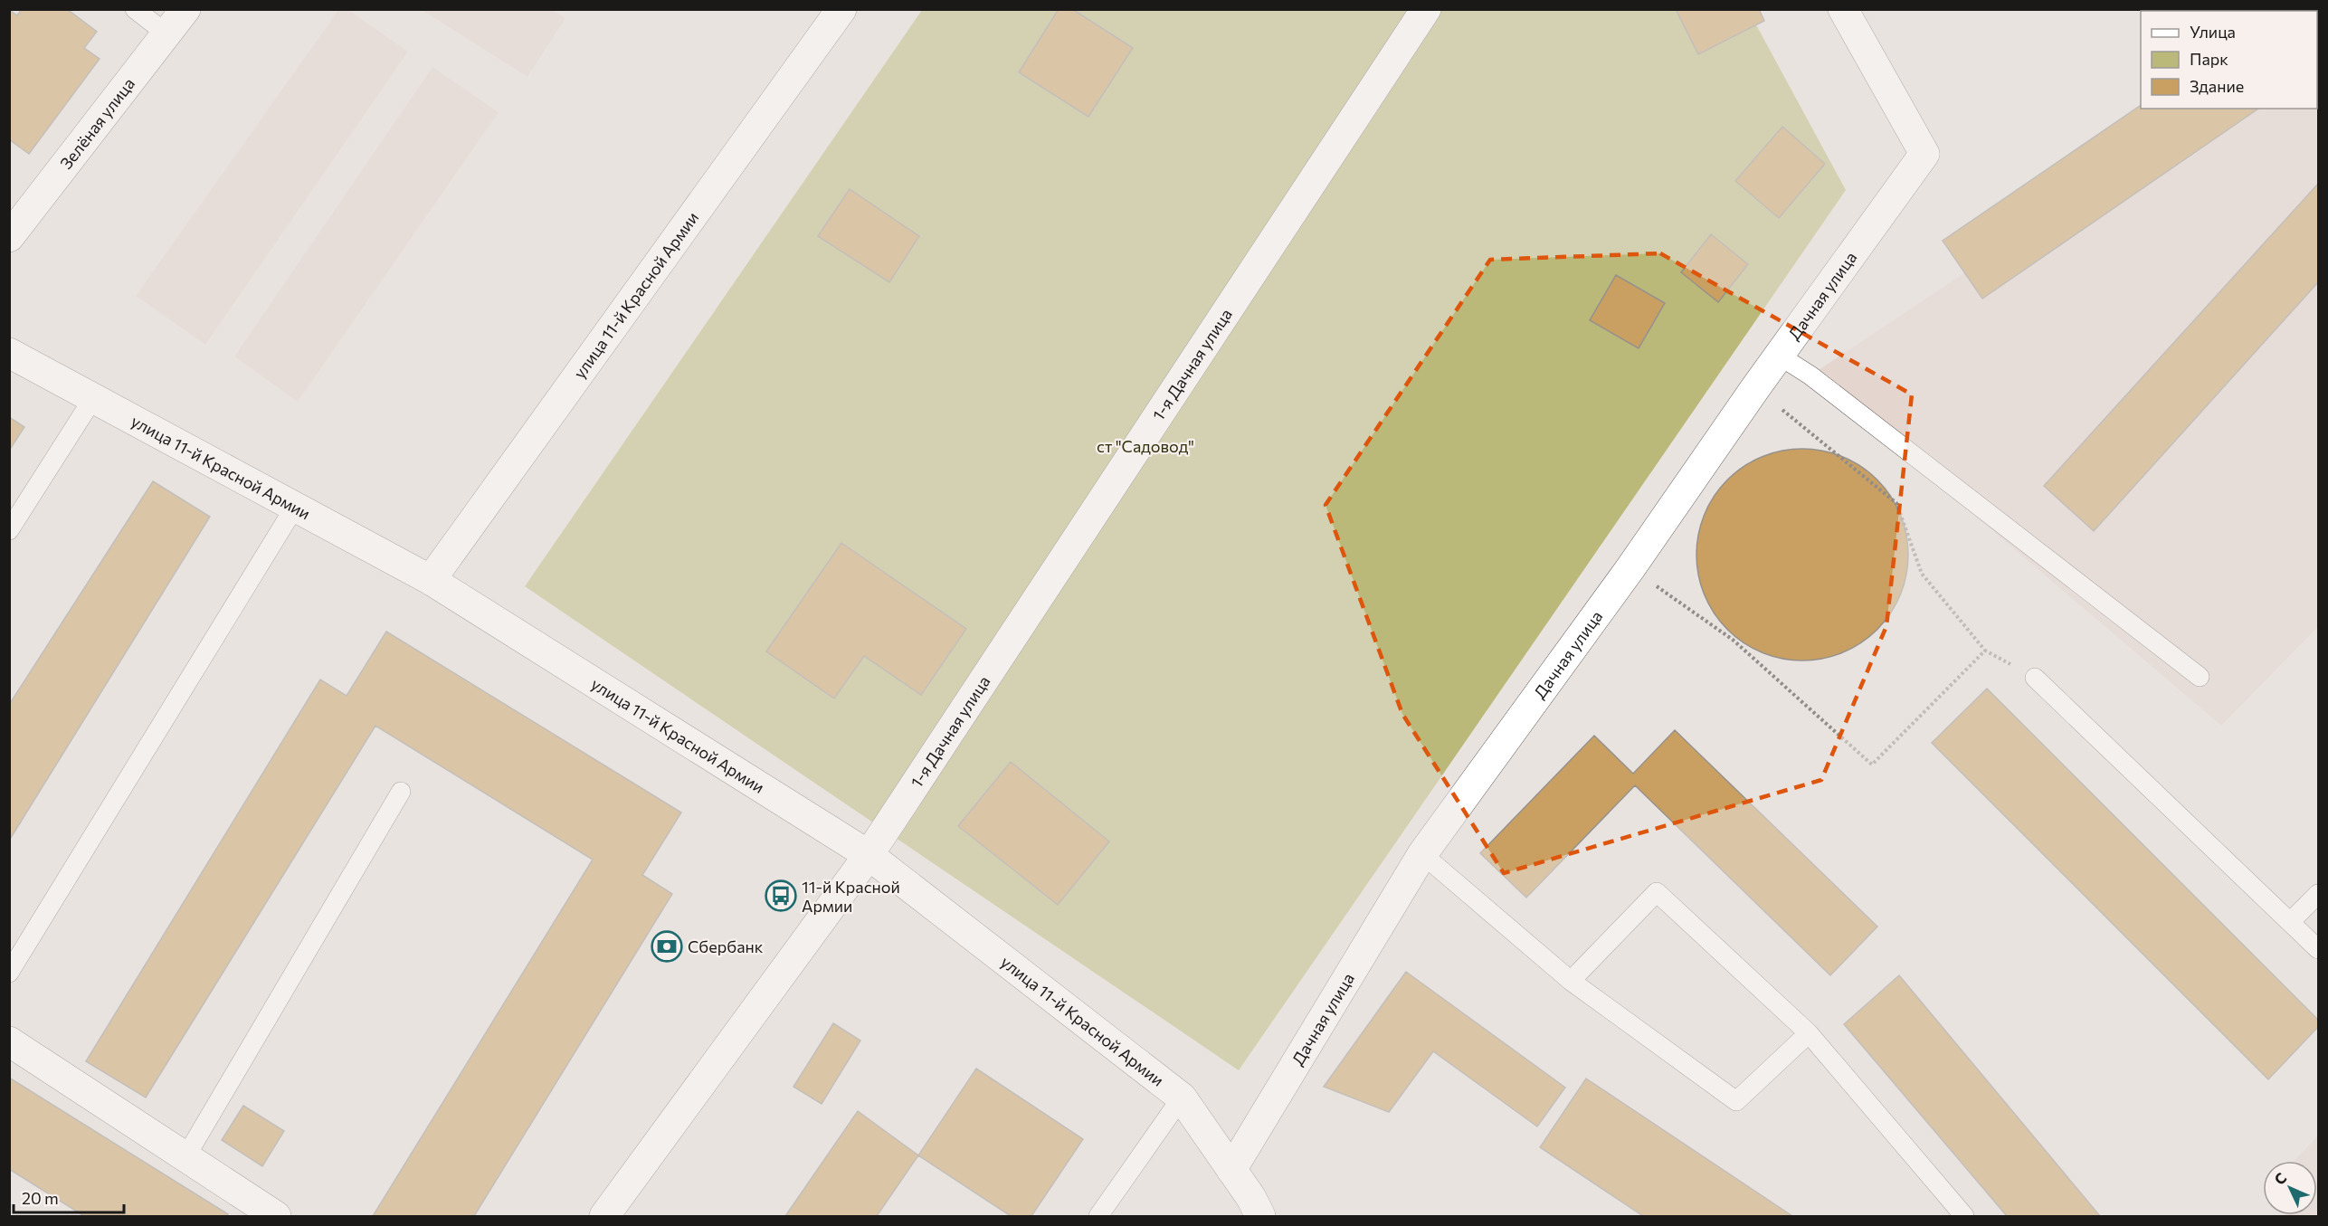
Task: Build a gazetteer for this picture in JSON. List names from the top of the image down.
{
  "streets": {
    "street": [
      "Зелёная улица",
      "улица 11-й Красной Армии",
      "Дачная улица",
      "1-я Дачная улица"
    ]
  },
  "crossings": [
    ["улица 11-й Красной Армии", "Дачная улица"],
    ["улица 11-й Красной Армии", "1-я Дачная улица"]
  ],
  "parks": ["ст \"Садовод\""],
  "places": {
    "bus stop": ["11-й Красной Армии"],
    "bank": ["Сбербанк"]
  },
  "legend": ["Улица", "Парк", "Здание"],
  "scale_bar": "20 m",
  "north": "top left"
}
